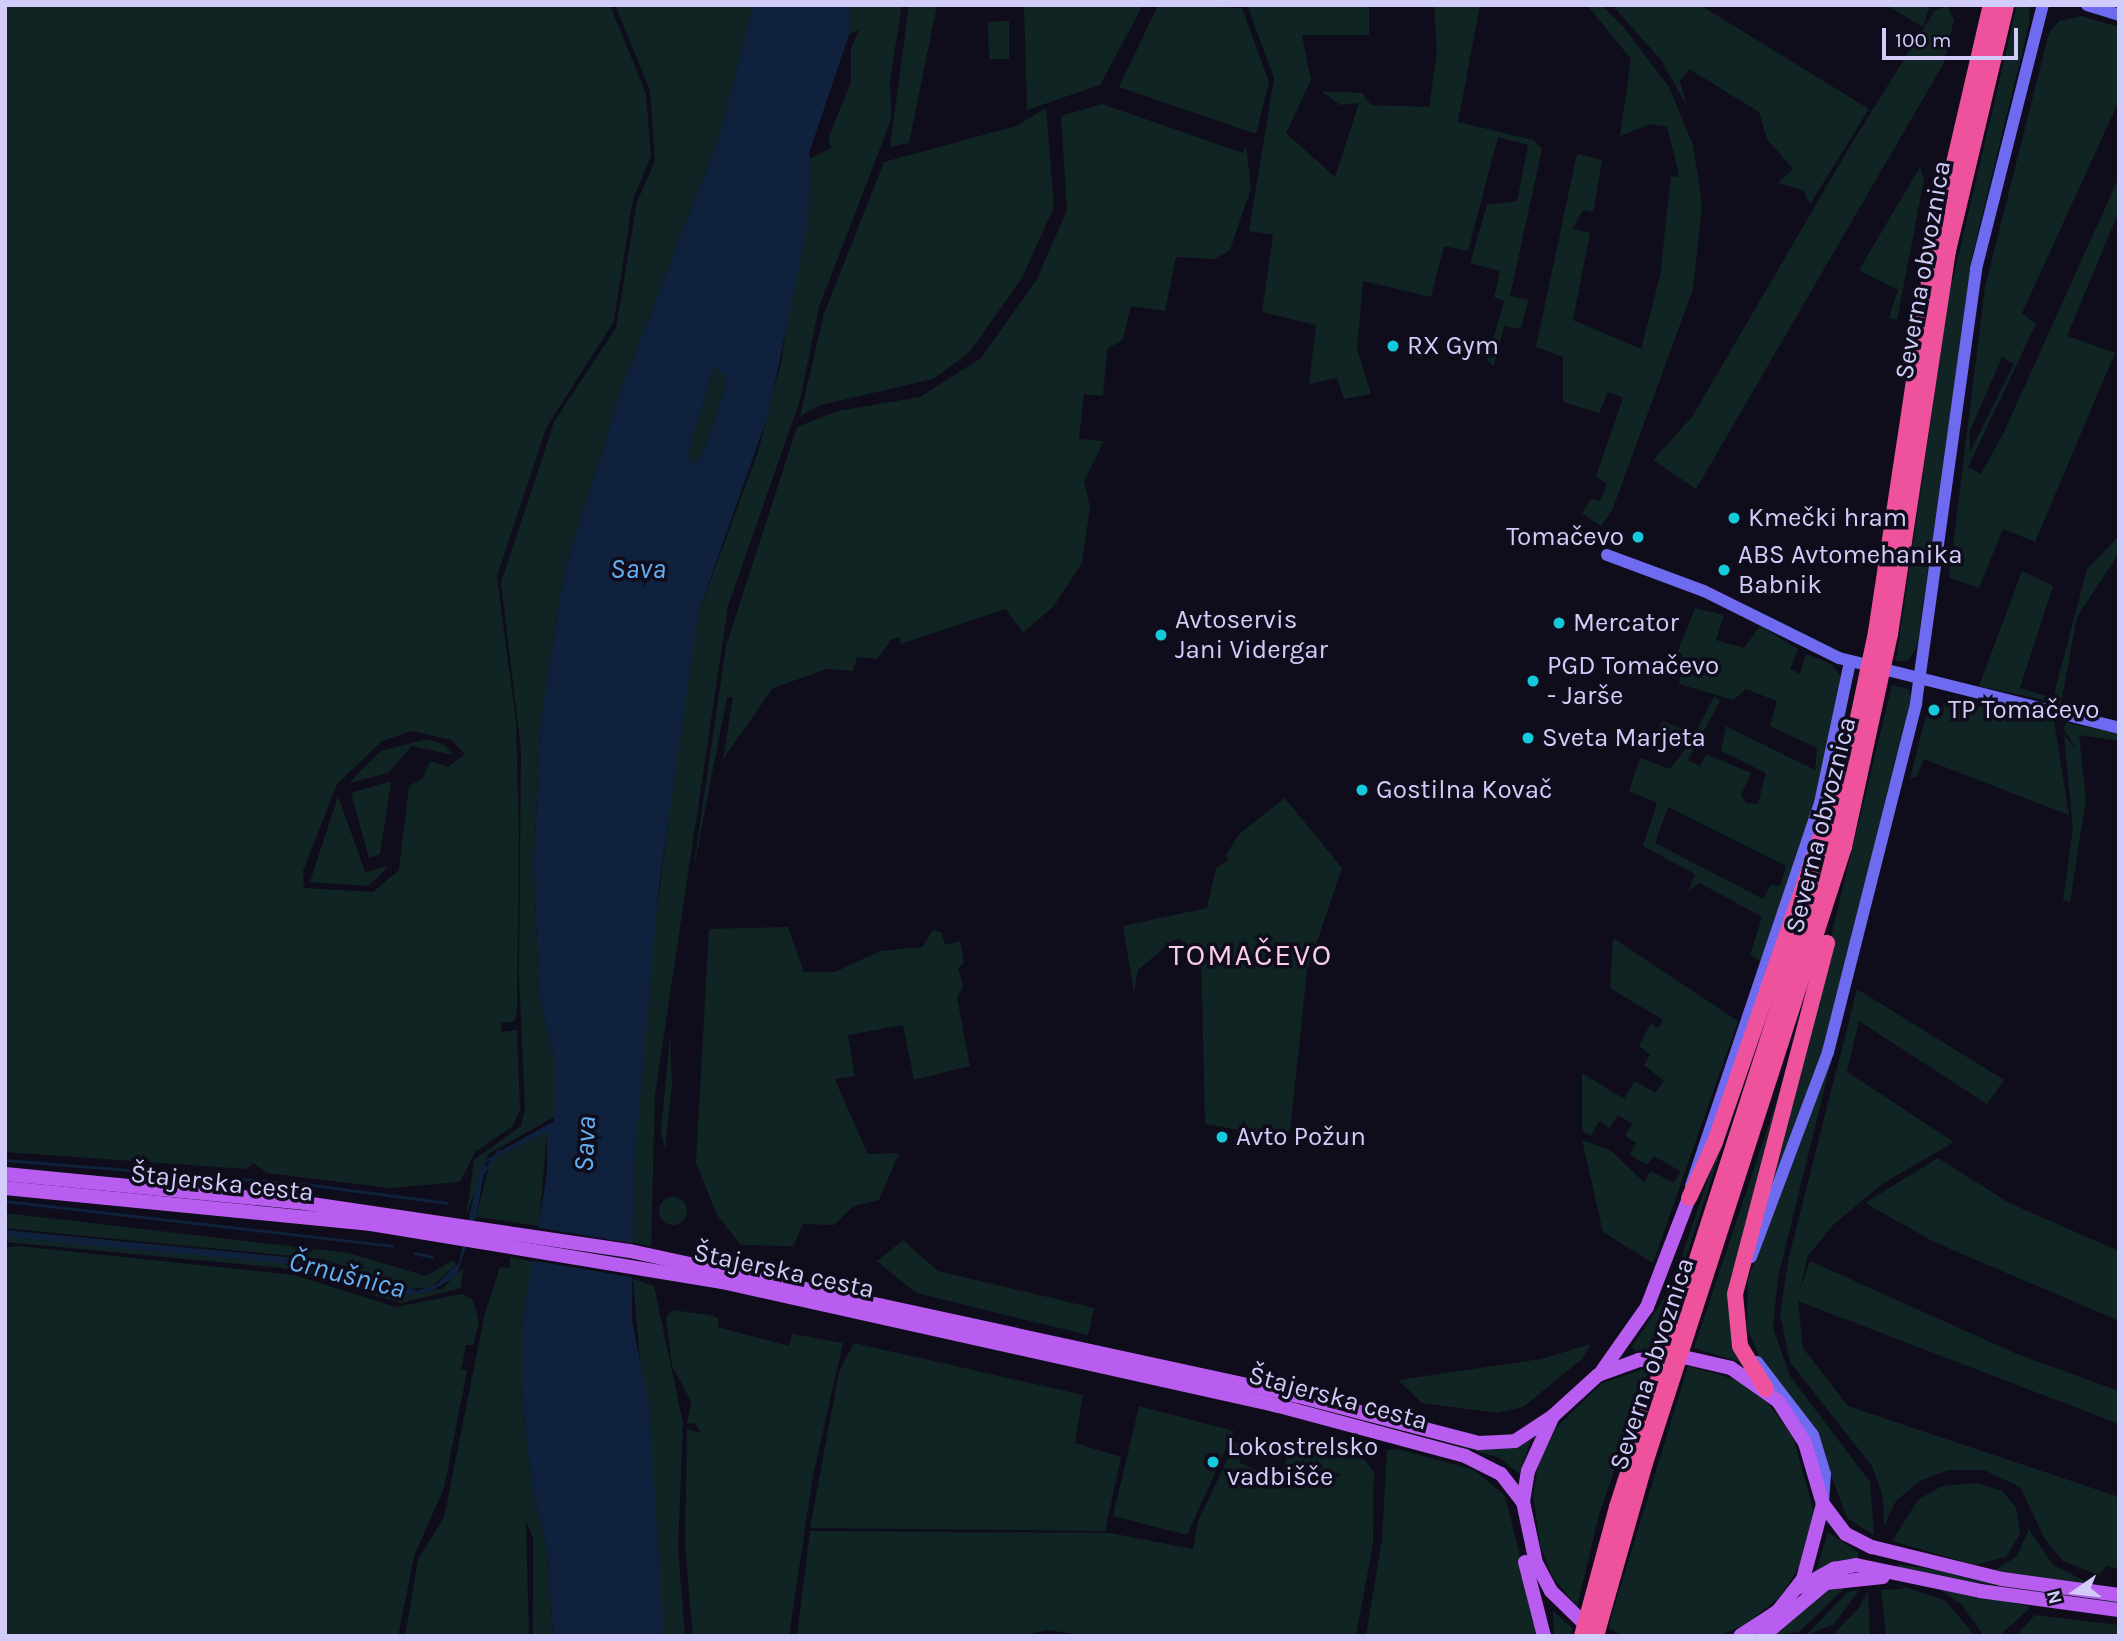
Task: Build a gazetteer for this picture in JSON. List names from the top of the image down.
{
  "streets": {
    "highway": ["Severna obvoznica"],
    "main road": ["Štajerska cesta"]
  },
  "districts": ["TOMAČEVO"],
  "water": ["Sava", "Črnušnica"],
  "places": [
    "RX Gym",
    "Kmečki hram",
    "Tomačevo",
    "ABS Avtomehanika Babnik",
    "Mercator",
    "Avtoservis Jani Vidergar",
    "PGD Tomačevo - Jarše",
    "TP Tomačevo",
    "Sveta Marjeta",
    "Gostilna Kovač",
    "Avto Požun",
    "Lokostrelsko vadbišče"
  ],
  "scale_bar": "100 m",
  "north": "left"
}
